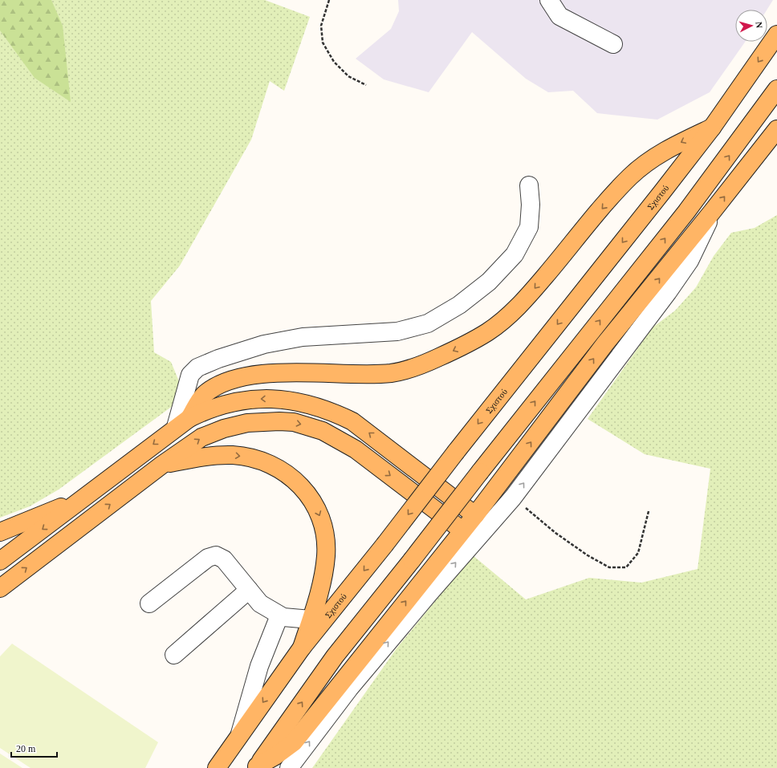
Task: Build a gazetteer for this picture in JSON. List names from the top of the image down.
{
  "streets": {
    "main road": ["Σχιστού"]
  },
  "scale_bar": "20 m",
  "north": "right"
}
